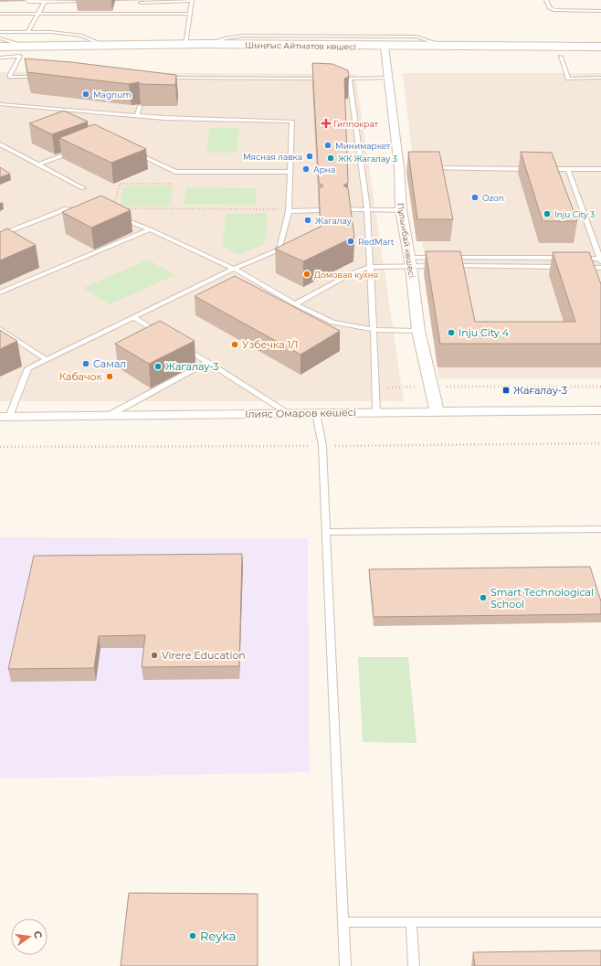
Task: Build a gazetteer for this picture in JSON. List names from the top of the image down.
{
  "streets": {
    "main road": ["Шыңғыс Айтматов көшесі"],
    "street": ["Пұлынбай көшесі", "Ілияс Омаров көшесі"]
  },
  "crossings": [
    ["Шыңғыс Айтматов көшесі", "Пұлынбай көшесі"],
    ["Пұлынбай көшесі", "Ілияс Омаров көшесі"]
  ],
  "places": {
    "other": [
      "Magnum",
      "Минимаркет",
      "Мясная лавка",
      "ЖК Жагалау 3",
      "Арна",
      "Ozon",
      "Inju City 3",
      "Жагалау",
      "RedMart",
      "Домовая кухня",
      "Inju City 4",
      "Узбечка 1/1",
      "Самал",
      "Жагалау-3",
      "Кабачок",
      "Smart Technological School",
      "Virere Education",
      "Reyka"
    ],
    "health": ["Гиппократ"],
    "transit": ["Жағалау-3"]
  },
  "north": "right"
}
